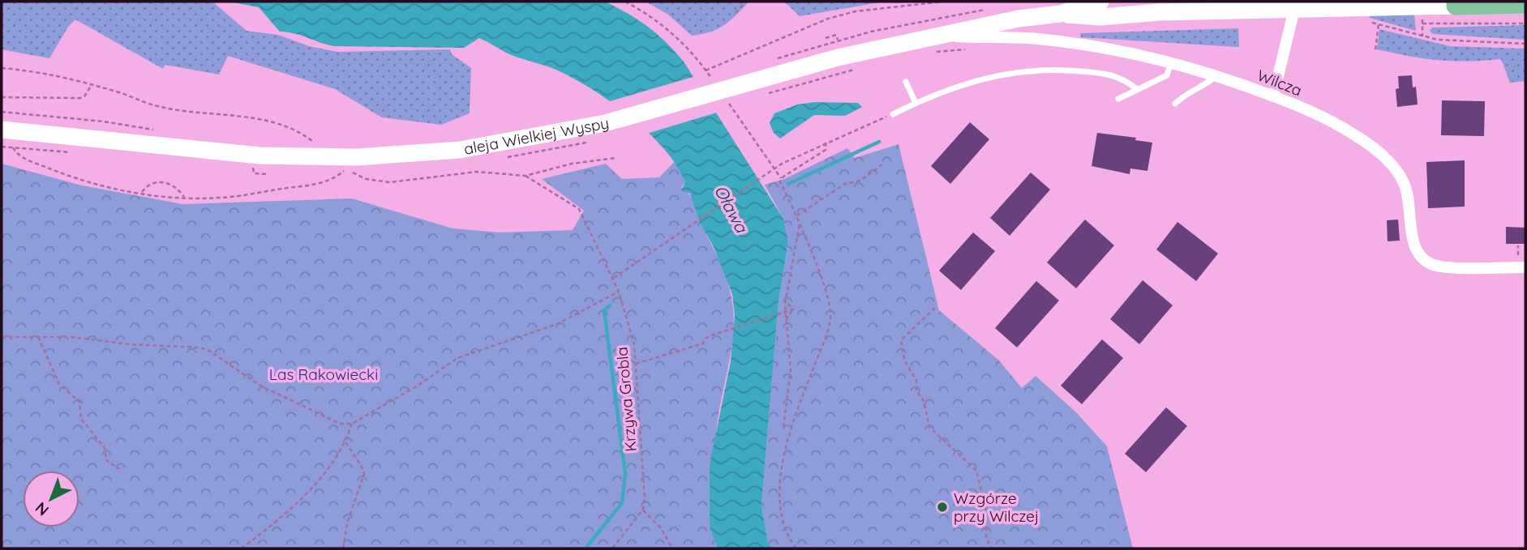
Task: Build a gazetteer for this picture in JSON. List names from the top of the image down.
{
  "streets": {
    "main road": ["aleja Wielkiej Wyspy"],
    "street": ["Wilcza"],
    "path": ["Krzywa Grobla"]
  },
  "crossings": [
    ["Wilcza", "aleja Wielkiej Wyspy"]
  ],
  "water": ["Oława"],
  "parks": ["Las Rakowiecki"],
  "places": ["Wzgórze przy Wilczej"],
  "north": "bottom left"
}
